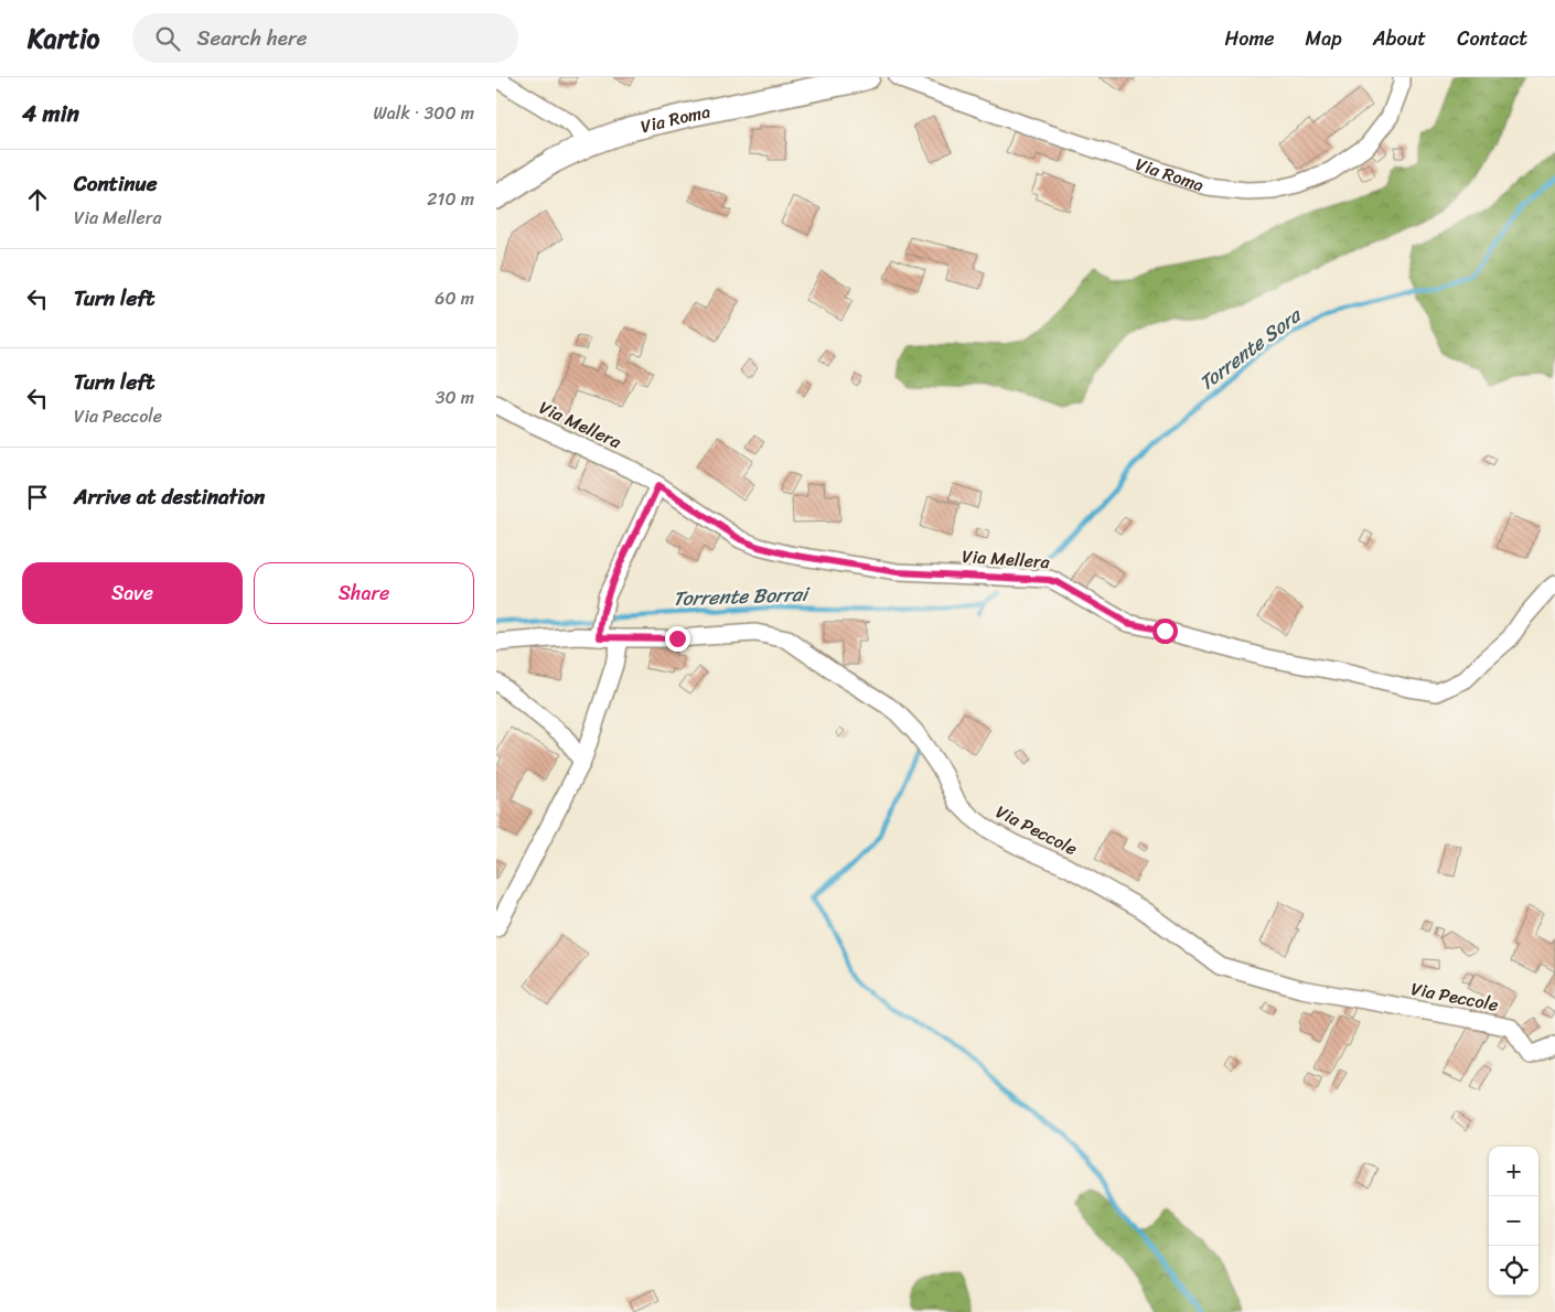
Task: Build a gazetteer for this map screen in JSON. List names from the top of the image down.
{
  "streets": {
    "main road": ["Via Roma"],
    "street": ["Via Mellera", "Via Peccole"]
  },
  "water": ["Torrente Sora", "Torrente Borrai"],
  "page": {
    "header": "Kartio",
    "search": "Search here",
    "nav": [
      "Home",
      "Map",
      "About",
      "Contact"
    ],
    "heading": ["4 min", "Walk · 300 m"],
    "list": [
      ["Continue", "Via Mellera", "210 m"],
      ["Turn left", "60 m"],
      ["Turn left", "Via Peccole", "30 m"],
      "Arrive at destination"
    ],
    "buttons": ["Save", "Share"],
    "map_buttons": ["+", "−"]
  }
}
